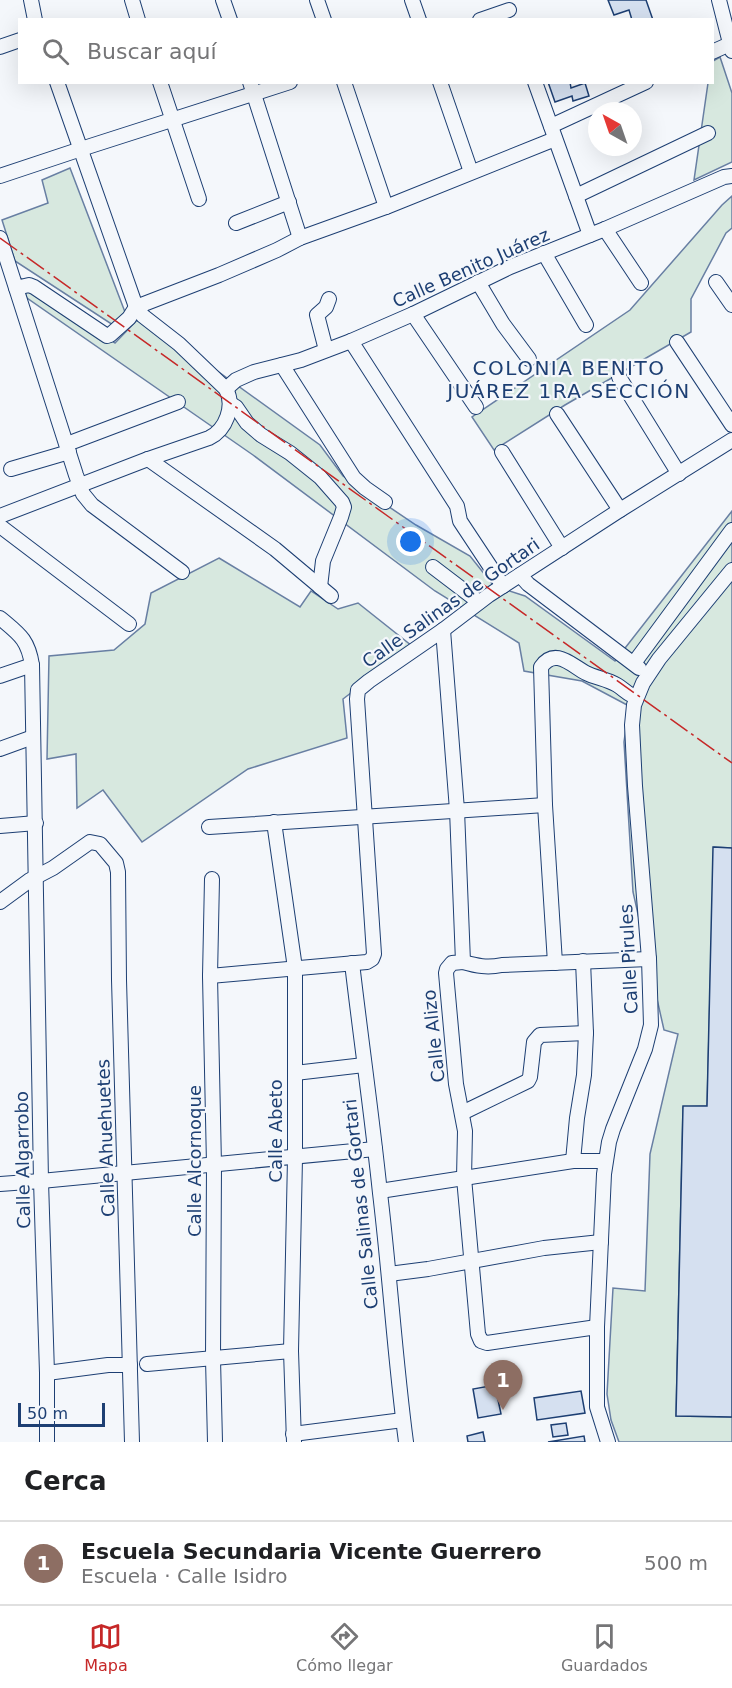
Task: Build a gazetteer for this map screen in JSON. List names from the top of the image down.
{
  "streets": {
    "street": [
      "Calle Benito Juárez",
      "Calle Salinas de Gortari",
      "Calle Pirules",
      "Calle Alizo",
      "Calle Abeto",
      "Calle Ahuehuetes",
      "Calle Algarrobo",
      "Calle Alcornoque"
    ]
  },
  "crossings": [
    ["Calle Pirules", "Calle Alizo"],
    ["Calle Ahuehuetes", "Calle Algarrobo"]
  ],
  "districts": ["COLONIA BENITO JUÁREZ 1RA SECCIÓN"],
  "scale_bar": "50 m",
  "north": "top left",
  "page": {
    "search": "Buscar aquí",
    "pins": "1",
    "scale": "50 m",
    "heading": "Cerca",
    "list": [
      {
        "mark": "1",
        "name": "Escuela Secundaria Vicente Guerrero",
        "note": "Escuela · Calle Isidro",
        "value": "500 m"
      }
    ],
    "nav": ["Mapa", "Cómo llegar", "Guardados"]
  }
}
